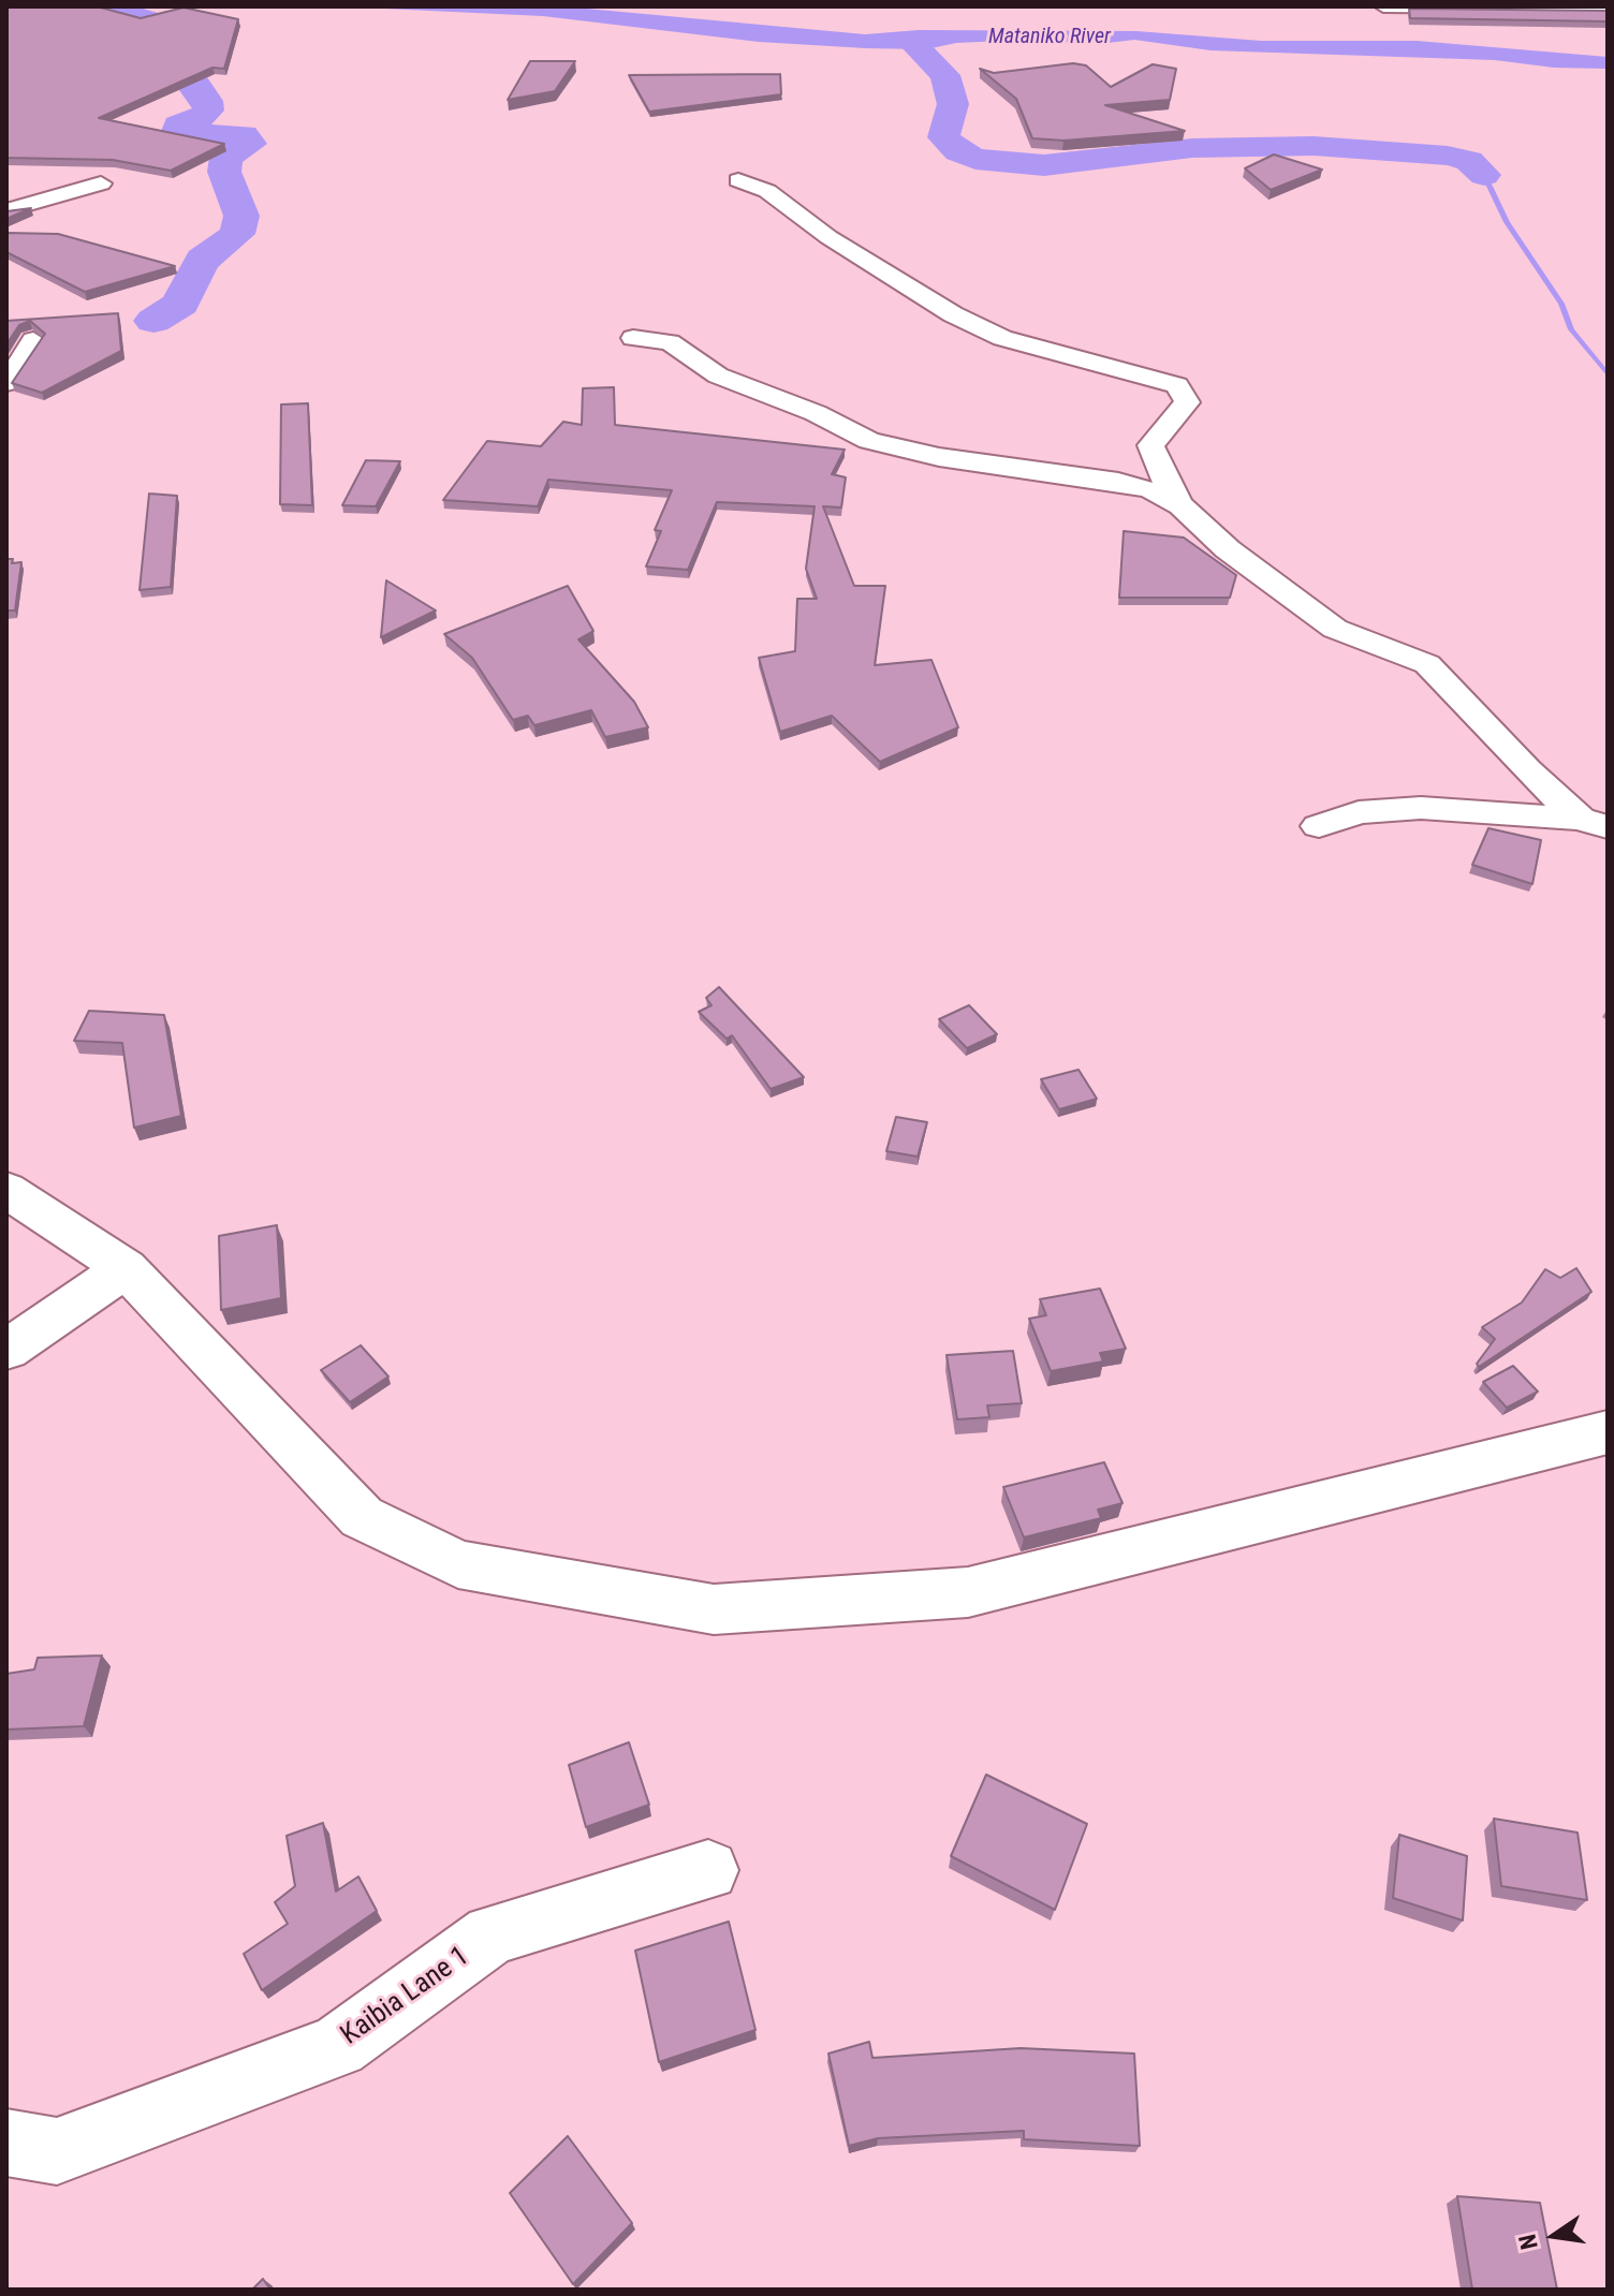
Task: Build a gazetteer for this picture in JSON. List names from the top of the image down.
{
  "streets": {
    "street": ["Kaibia Lane 1"]
  },
  "water": ["Mataniko River"],
  "north": "left"
}
